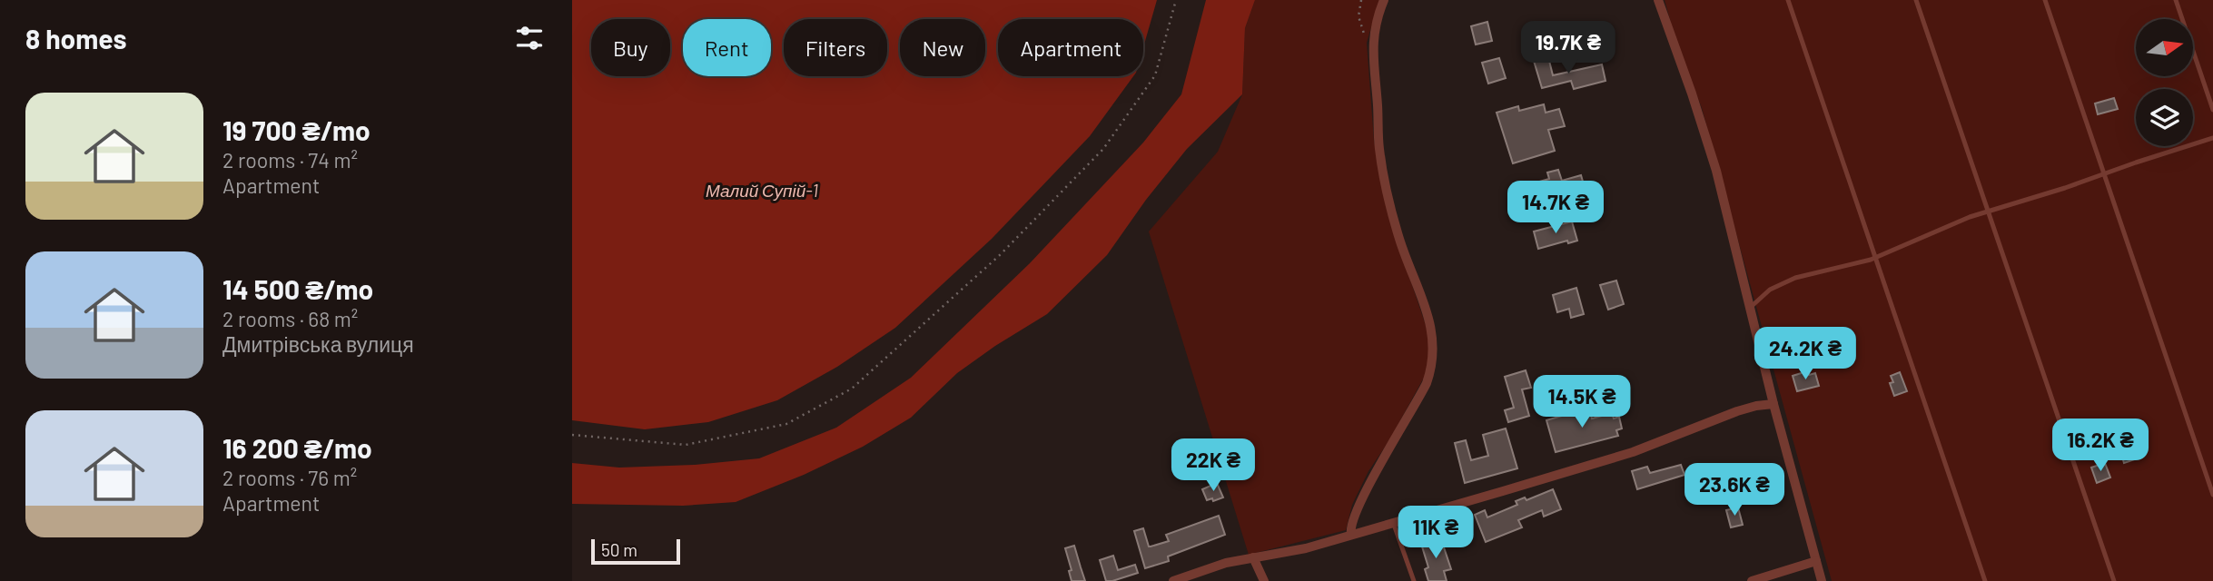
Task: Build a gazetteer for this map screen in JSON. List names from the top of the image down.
{
  "water": ["Малий Супій-1"],
  "scale_bar": "50 m",
  "north": "right",
  "page": {
    "heading": "8 homes",
    "chip": [
      "Buy",
      "Rent",
      "Filters",
      "New",
      "Apartment"
    ],
    "price": [
      "19.7K ₴",
      "14.7K ₴",
      "24.2K ₴",
      "14.5K ₴",
      "16.2K ₴",
      "22K ₴",
      "23.6K ₴",
      "11K ₴"
    ],
    "list": [
      {
        "name": "19 700 ₴/mo",
        "note": "2 rooms · 74 m² · Apartment"
      },
      {
        "name": "14 500 ₴/mo",
        "note": "2 rooms · 68 m² · Дмитрівська вулиця"
      },
      {
        "name": "16 200 ₴/mo",
        "note": "2 rooms · 76 m² · Apartment"
      }
    ],
    "scale": "50 m"
  }
}
